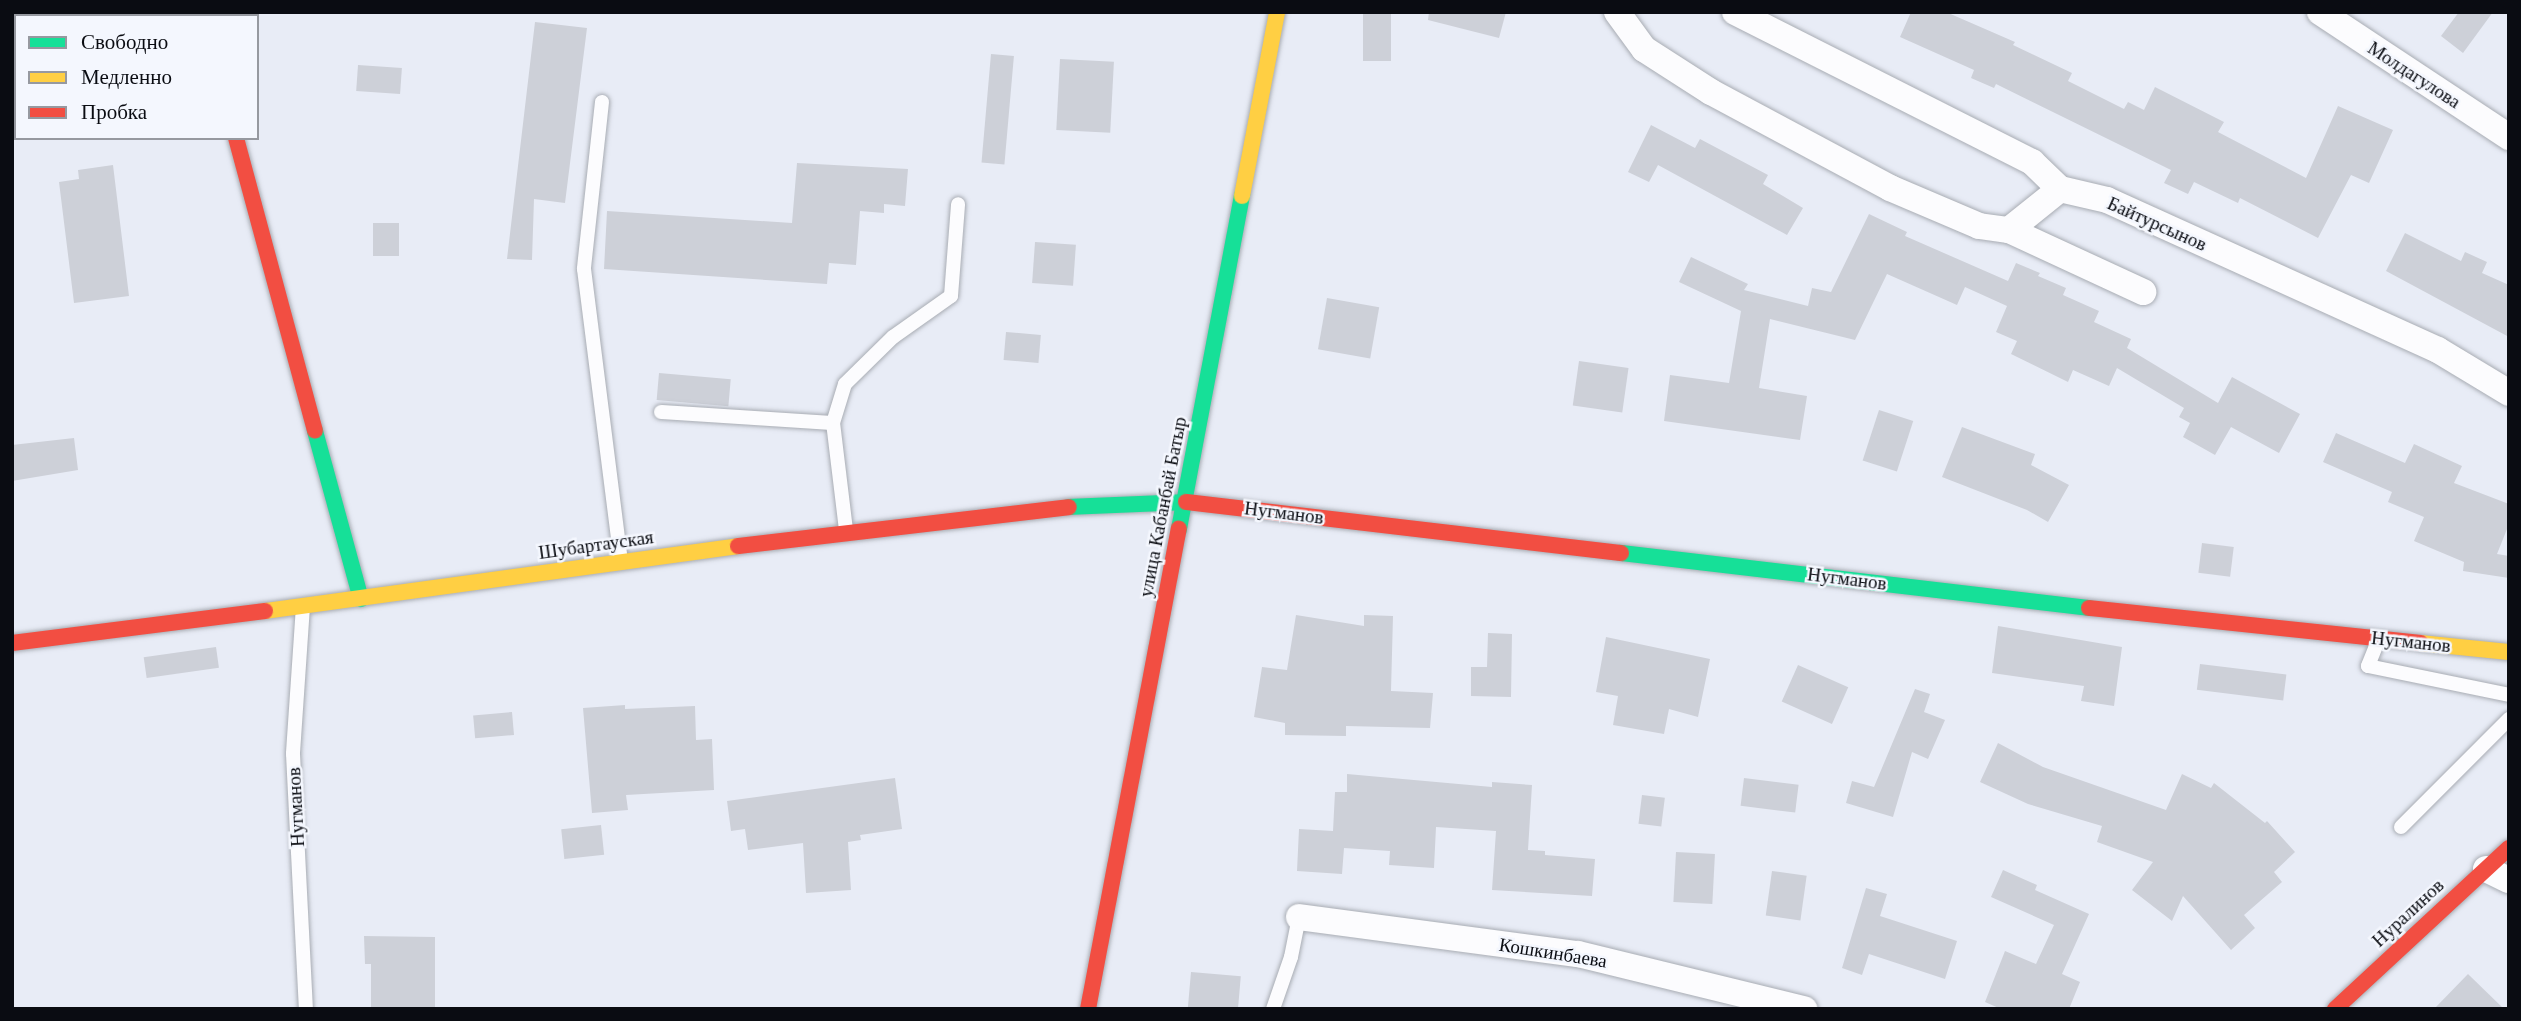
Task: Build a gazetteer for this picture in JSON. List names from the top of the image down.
{
  "streets": {
    "main road": [
      "улица Кабанбай Батыр",
      "Нугманов",
      "Шубартауская",
      "Нуралинов"
    ],
    "street": ["Молдагулова", "Байтурсынов", "Кошкинбаева"]
  },
  "crossings": [
    ["улица Кабанбай Батыр", "Нугманов"],
    ["улица Кабанбай Батыр", "Шубартауская"],
    ["Нугманов", "Шубартауская"]
  ],
  "legend": ["Свободно", "Медленно", "Пробка"]
}
